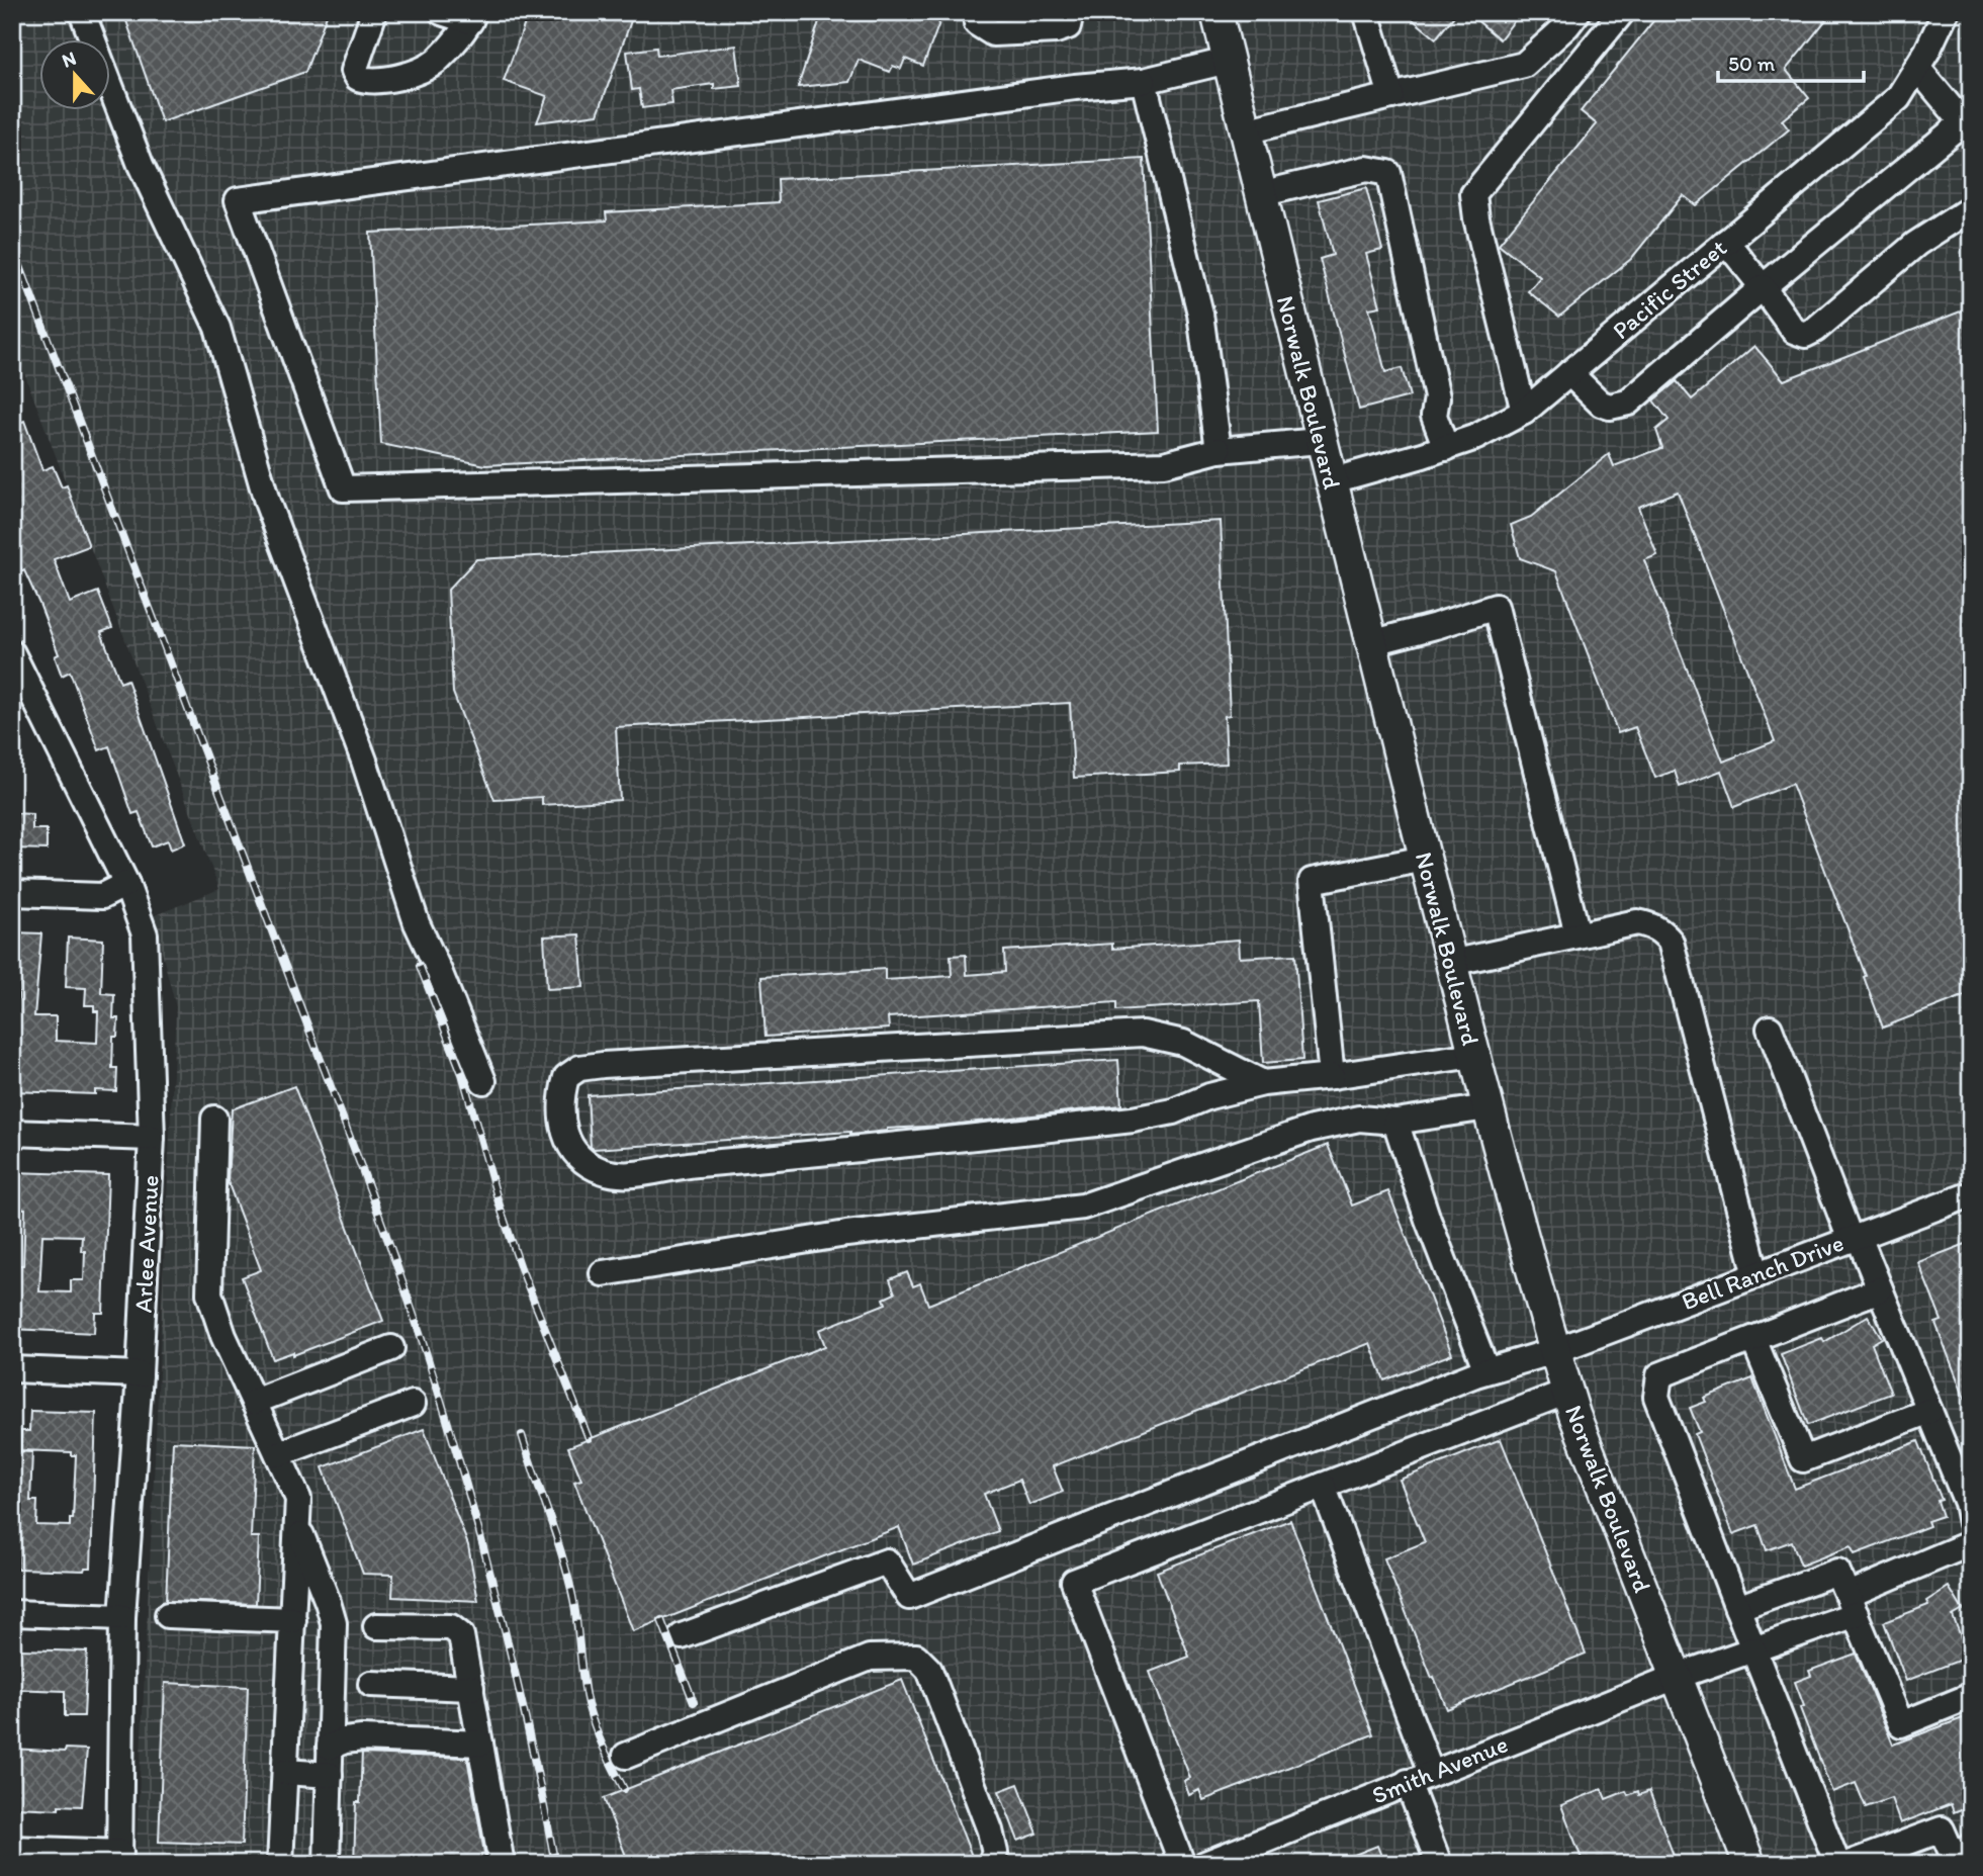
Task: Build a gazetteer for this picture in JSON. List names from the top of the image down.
{
  "streets": {
    "main road": ["Norwalk Boulevard"],
    "street": [
      "Pacific Street",
      "Arlee Avenue",
      "Bell Ranch Drive",
      "Smith Avenue"
    ]
  },
  "crossings": [
    ["Pacific Street", "Norwalk Boulevard"],
    ["Norwalk Boulevard", "Bell Ranch Drive"],
    ["Norwalk Boulevard", "Smith Avenue"]
  ],
  "scale_bar": "50 m",
  "north": "top"
}
